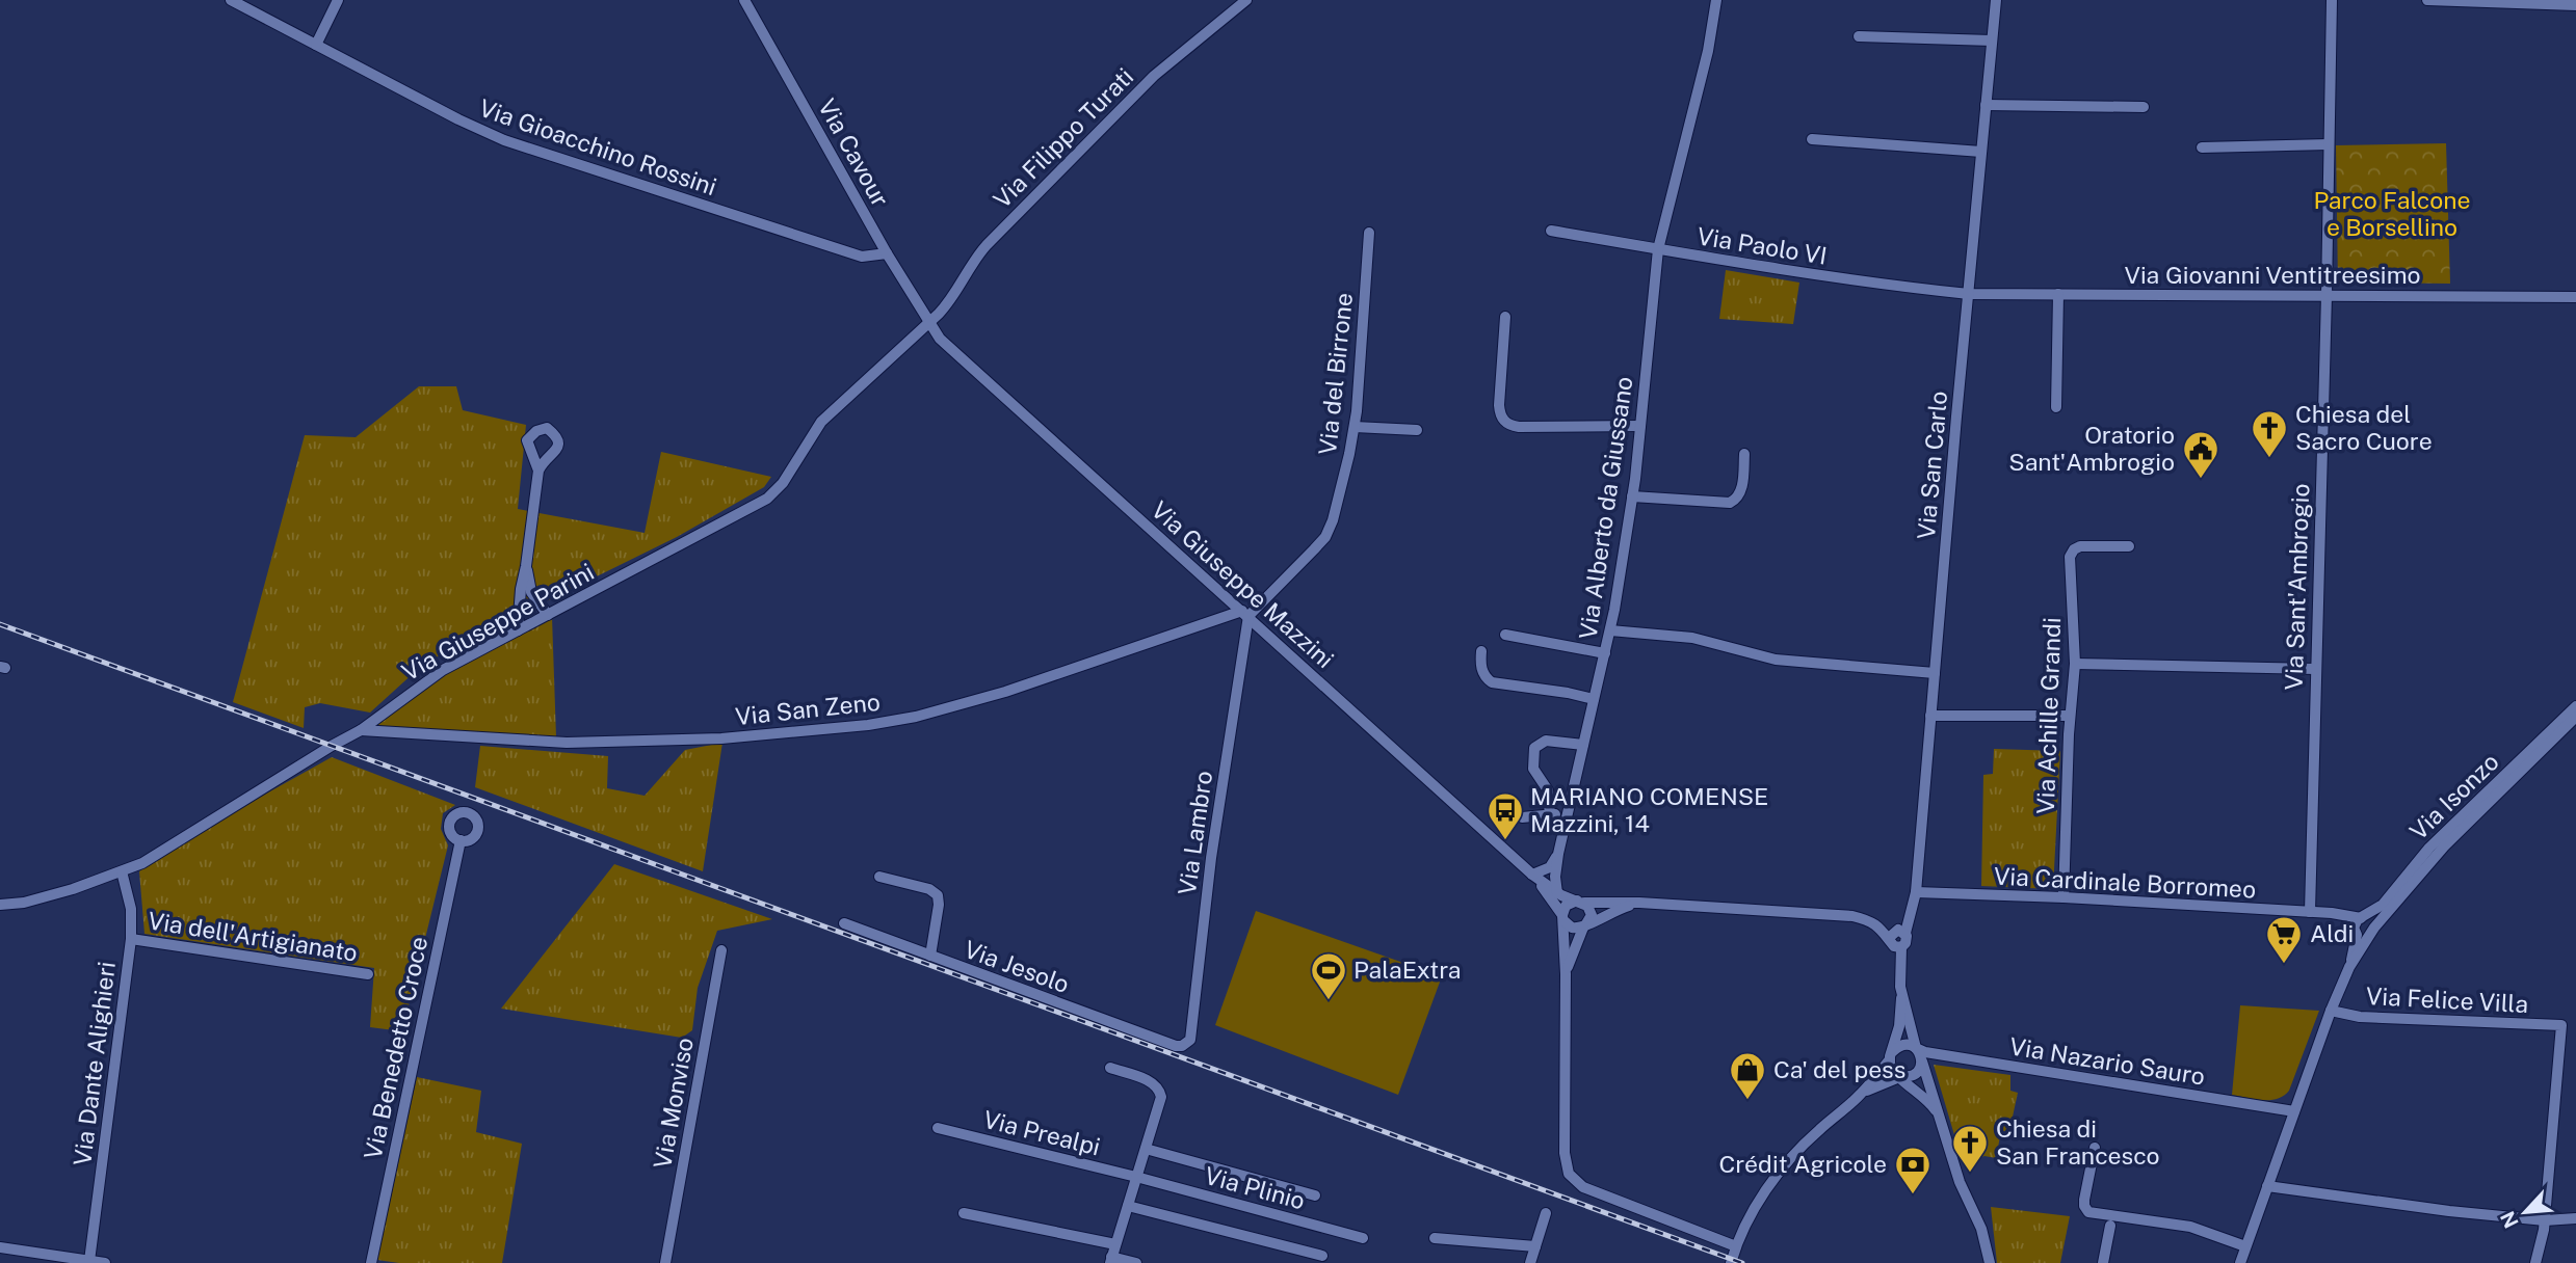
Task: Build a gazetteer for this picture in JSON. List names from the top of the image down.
{
  "streets": {
    "street": [
      "Via Filippo Turati",
      "Via Gioacchino Rossini",
      "Via Cavour",
      "Via Paolo VI",
      "Via Giovanni Ventitreesimo",
      "Via del Birrone",
      "Via San Carlo",
      "Via Alberto da Giussano",
      "Via Giuseppe Mazzini",
      "Via Sant'Ambrogio",
      "Via Giuseppe Parini",
      "Via San Zeno",
      "Via Achille Grandi",
      "Via Isonzo",
      "Via Lambro",
      "Via Cardinale Borromeo",
      "Via dell'Artigianato",
      "Via Jesolo",
      "Via Felice Villa",
      "Via Benedetto Croce",
      "Via Nazario Sauro",
      "Via Dante Alighieri",
      "Via Monviso",
      "Via Prealpi",
      "Via Plinio"
    ]
  },
  "crossings": [
    ["Via Filippo Turati", "Via Cavour"],
    ["Via Filippo Turati", "Via Giuseppe Mazzini"],
    ["Via Filippo Turati", "Via Giuseppe Parini"],
    ["Via Gioacchino Rossini", "Via Cavour"],
    ["Via Cavour", "Via Giuseppe Mazzini"],
    ["Via Cavour", "Via Giuseppe Parini"],
    ["Via Paolo VI", "Via Giovanni Ventitreesimo"],
    ["Via Paolo VI", "Via San Carlo"],
    ["Via Paolo VI", "Via Alberto da Giussano"],
    ["Via Giovanni Ventitreesimo", "Via San Carlo"],
    ["Via Giovanni Ventitreesimo", "Via Sant'Ambrogio"],
    ["Via del Birrone", "Via Giuseppe Mazzini"],
    ["Via del Birrone", "Via San Zeno"],
    ["Via del Birrone", "Via Lambro"],
    ["Via San Carlo", "Via Cardinale Borromeo"],
    ["Via Alberto da Giussano", "Via Giuseppe Mazzini"],
    ["Via Giuseppe Mazzini", "Via Giuseppe Parini"],
    ["Via Giuseppe Mazzini", "Via San Zeno"],
    ["Via Giuseppe Mazzini", "Via Lambro"],
    ["Via Sant'Ambrogio", "Via Cardinale Borromeo"],
    ["Via Giuseppe Parini", "Via San Zeno"],
    ["Via Giuseppe Parini", "Via Dante Alighieri"],
    ["Via San Zeno", "Via Lambro"],
    ["Via Achille Grandi", "Via Cardinale Borromeo"],
    ["Via Isonzo", "Via Cardinale Borromeo"],
    ["Via Isonzo", "Via Felice Villa"],
    ["Via Isonzo", "Via Nazario Sauro"],
    ["Via Lambro", "Via Jesolo"],
    ["Via dell'Artigianato", "Via Dante Alighieri"],
    ["Via Prealpi", "Via Plinio"]
  ],
  "parks": ["Parco Falcone e Borsellino"],
  "places": {
    "church": ["Chiesa del Sacro Cuore", "Chiesa di San Francesco"],
    "public building": ["Oratorio Sant'Ambrogio"],
    "bus stop": ["MARIANO COMENSE Mazzini, 14"],
    "supermarket": ["Aldi"],
    "sports": ["PalaExtra"],
    "shop": ["Ca' del pess"],
    "bank": ["Crédit Agricole"]
  },
  "north": "bottom left"
}
